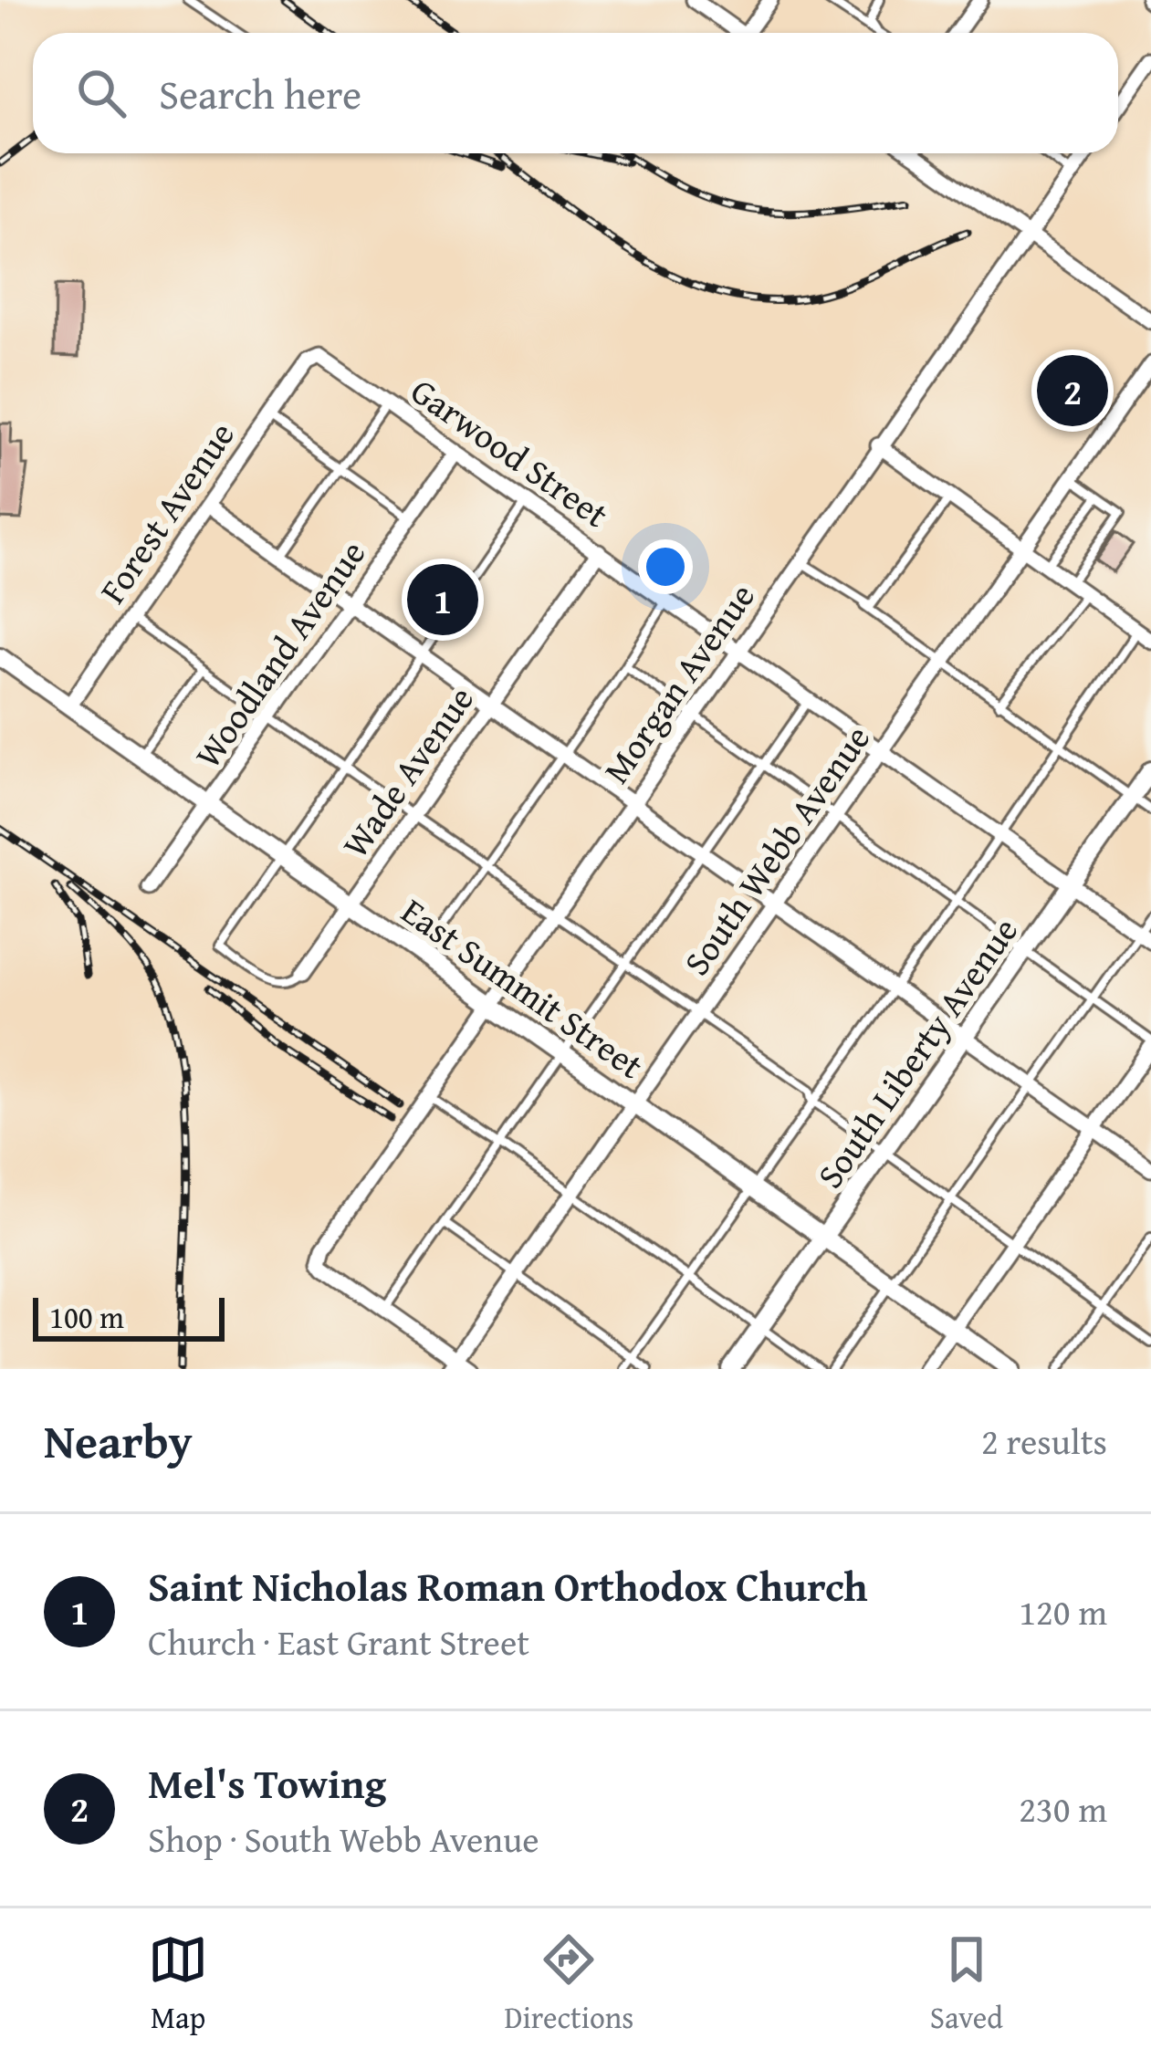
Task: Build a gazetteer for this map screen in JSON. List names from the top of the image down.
{
  "streets": {
    "street": [
      "Garwood Street",
      "Forest Avenue",
      "Woodland Avenue",
      "Morgan Avenue",
      "Wade Avenue",
      "South Webb Avenue",
      "East Summit Street",
      "South Liberty Avenue"
    ]
  },
  "crossings": [
    ["Garwood Street", "Forest Avenue"],
    ["Garwood Street", "Woodland Avenue"],
    ["Garwood Street", "Morgan Avenue"],
    ["Garwood Street", "Wade Avenue"],
    ["Garwood Street", "South Webb Avenue"],
    ["Garwood Street", "South Liberty Avenue"],
    ["Forest Avenue", "East Summit Street"],
    ["Woodland Avenue", "East Summit Street"],
    ["Morgan Avenue", "East Summit Street"],
    ["Wade Avenue", "East Summit Street"],
    ["South Webb Avenue", "East Summit Street"],
    ["East Summit Street", "South Liberty Avenue"]
  ],
  "scale_bar": "100 m",
  "page": {
    "search": "Search here",
    "pins": ["2", "1"],
    "scale": "100 m",
    "heading": ["Nearby", "2 results"],
    "list": [
      {
        "mark": "1",
        "name": "Saint Nicholas Roman Orthodox Church",
        "note": "Church · East Grant Street",
        "value": "120 m"
      },
      {
        "mark": "2",
        "name": "Mel's Towing",
        "note": "Shop · South Webb Avenue",
        "value": "230 m"
      }
    ],
    "nav": ["Map", "Directions", "Saved"]
  }
}
